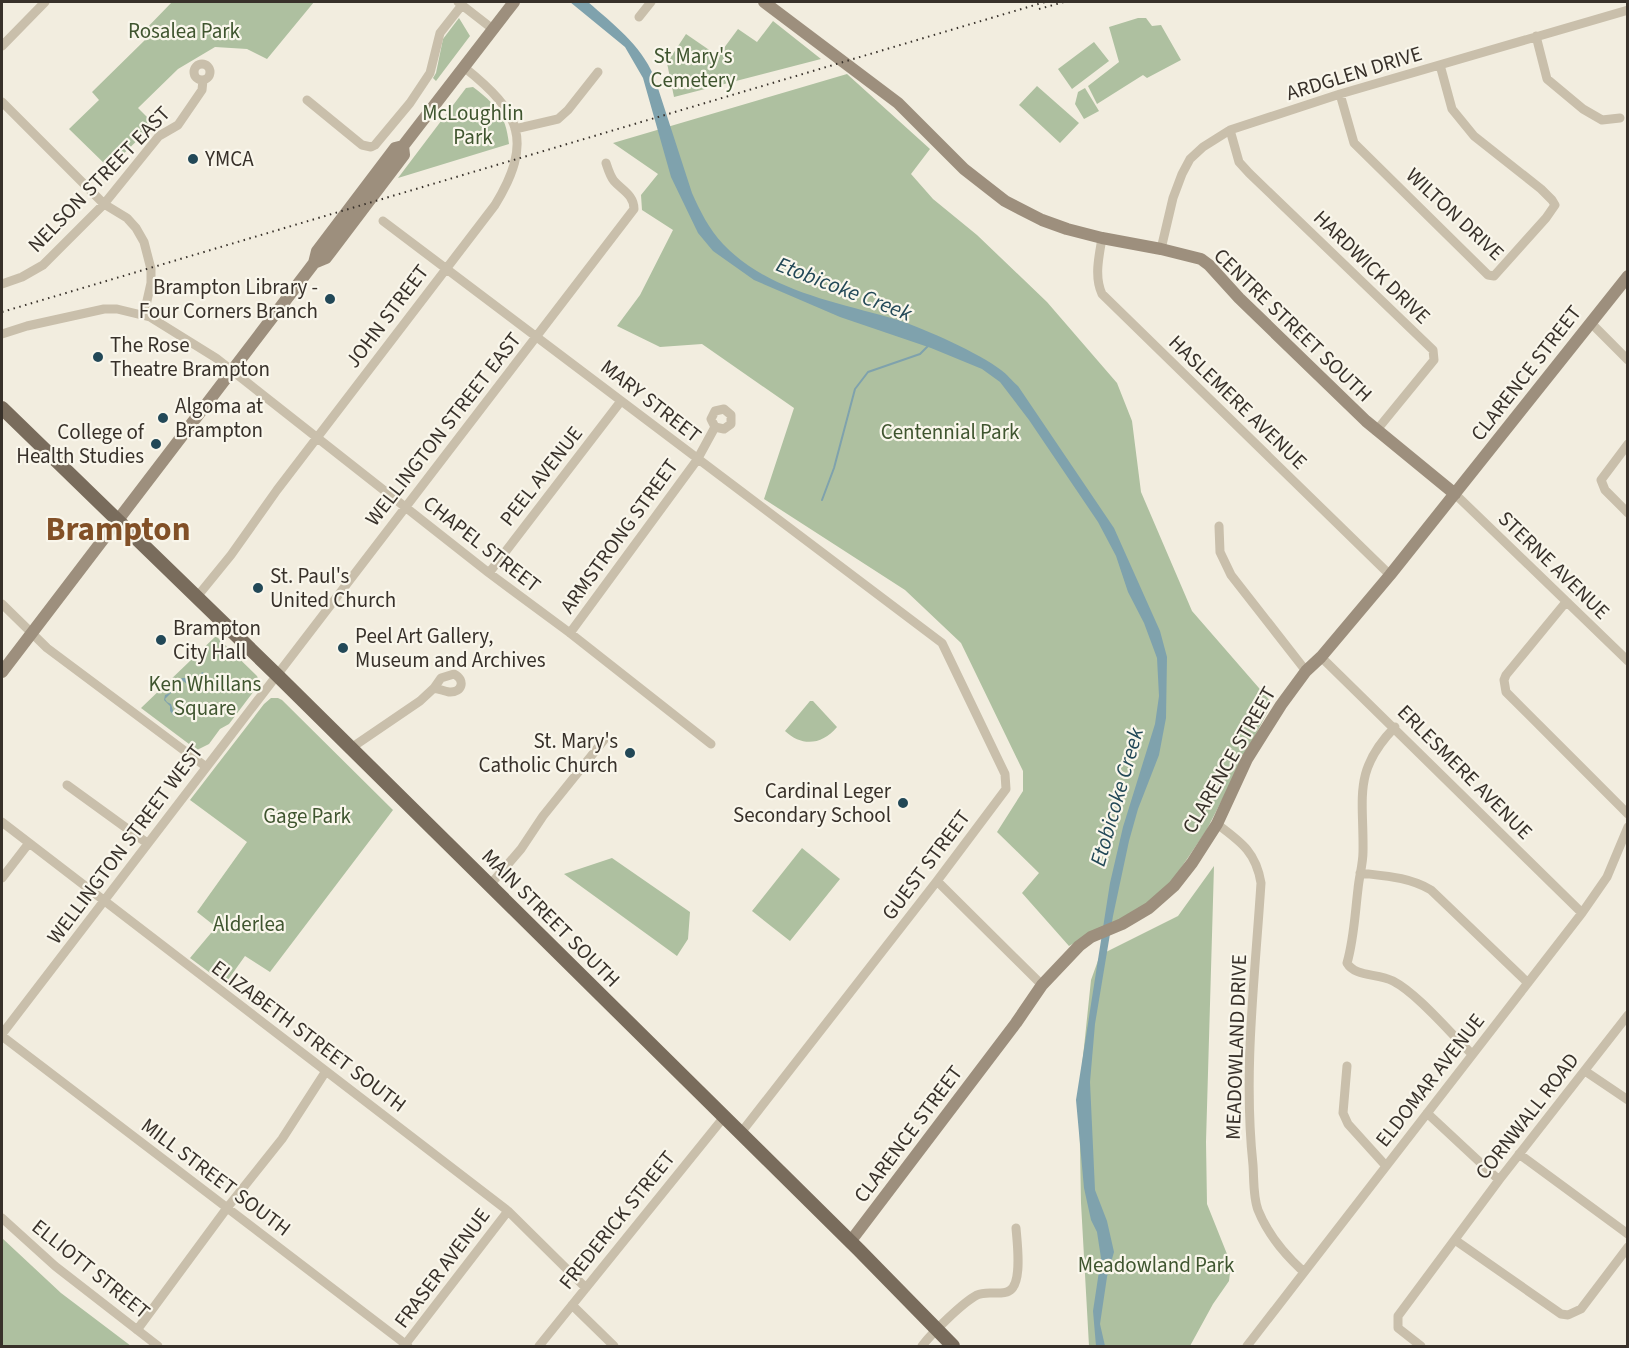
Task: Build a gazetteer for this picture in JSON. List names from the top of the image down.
{
  "streets": {
    "main road": ["MAIN STREET SOUTH"],
    "street": [
      "ARDGLEN DRIVE",
      "NELSON STREET EAST",
      "WILTON DRIVE",
      "HARDWICK DRIVE",
      "JOHN STREET",
      "CENTRE STREET SOUTH",
      "CLARENCE STREET",
      "MARY STREET",
      "HASLEMERE AVENUE",
      "WELLINGTON STREET EAST",
      "PEEL AVENUE",
      "ARMSTRONG STREET",
      "CHAPEL STREET",
      "STERNE AVENUE",
      "ERLESMERE AVENUE",
      "WELLINGTON STREET WEST",
      "GUEST STREET",
      "ELIZABETH STREET SOUTH",
      "MEADOWLAND DRIVE",
      "ELDOMAR AVENUE",
      "CORNWALL ROAD",
      "MILL STREET SOUTH",
      "FREDERICK STREET",
      "FRASER AVENUE",
      "ELLIOTT STREET"
    ]
  },
  "crossings": [
    ["ARDGLEN DRIVE", "WILTON DRIVE"],
    ["ARDGLEN DRIVE", "HARDWICK DRIVE"],
    ["ARDGLEN DRIVE", "CENTRE STREET SOUTH"],
    ["HARDWICK DRIVE", "CENTRE STREET SOUTH"],
    ["JOHN STREET", "MARY STREET"],
    ["JOHN STREET", "CHAPEL STREET"],
    ["JOHN STREET", "MAIN STREET SOUTH"],
    ["CENTRE STREET SOUTH", "CLARENCE STREET"],
    ["CENTRE STREET SOUTH", "HASLEMERE AVENUE"],
    ["CENTRE STREET SOUTH", "STERNE AVENUE"],
    ["CLARENCE STREET", "HASLEMERE AVENUE"],
    ["CLARENCE STREET", "STERNE AVENUE"],
    ["CLARENCE STREET", "ERLESMERE AVENUE"],
    ["CLARENCE STREET", "MAIN STREET SOUTH"],
    ["CLARENCE STREET", "MEADOWLAND DRIVE"],
    ["MARY STREET", "WELLINGTON STREET EAST"],
    ["MARY STREET", "PEEL AVENUE"],
    ["MARY STREET", "ARMSTRONG STREET"],
    ["MARY STREET", "GUEST STREET"],
    ["WELLINGTON STREET EAST", "CHAPEL STREET"],
    ["WELLINGTON STREET EAST", "WELLINGTON STREET WEST"],
    ["WELLINGTON STREET EAST", "MAIN STREET SOUTH"],
    ["PEEL AVENUE", "CHAPEL STREET"],
    ["ARMSTRONG STREET", "CHAPEL STREET"],
    ["ERLESMERE AVENUE", "ELDOMAR AVENUE"],
    ["WELLINGTON STREET WEST", "MAIN STREET SOUTH"],
    ["WELLINGTON STREET WEST", "ELIZABETH STREET SOUTH"],
    ["WELLINGTON STREET WEST", "MILL STREET SOUTH"],
    ["GUEST STREET", "MAIN STREET SOUTH"],
    ["MAIN STREET SOUTH", "FREDERICK STREET"],
    ["ELIZABETH STREET SOUTH", "FREDERICK STREET"],
    ["ELIZABETH STREET SOUTH", "FRASER AVENUE"],
    ["MEADOWLAND DRIVE", "ELDOMAR AVENUE"],
    ["MILL STREET SOUTH", "FRASER AVENUE"]
  ],
  "districts": ["Brampton"],
  "water": ["Etobicoke Creek"],
  "parks": [
    "Rosalea Park",
    "St Mary's Cemetery",
    "McLoughlin Park",
    "Centennial Park",
    "Ken Whillans Square",
    "Gage Park",
    "Alderlea",
    "Meadowland Park"
  ],
  "places": [
    "YMCA",
    "Brampton Library - Four Corners Branch",
    "The Rose Theatre Brampton",
    "Algoma at Brampton",
    "College of Health Studies",
    "St. Paul's United Church",
    "Brampton City Hall",
    "Peel Art Gallery, Museum and Archives",
    "St. Mary's Catholic Church",
    "Cardinal Leger Secondary School"
  ]
}
